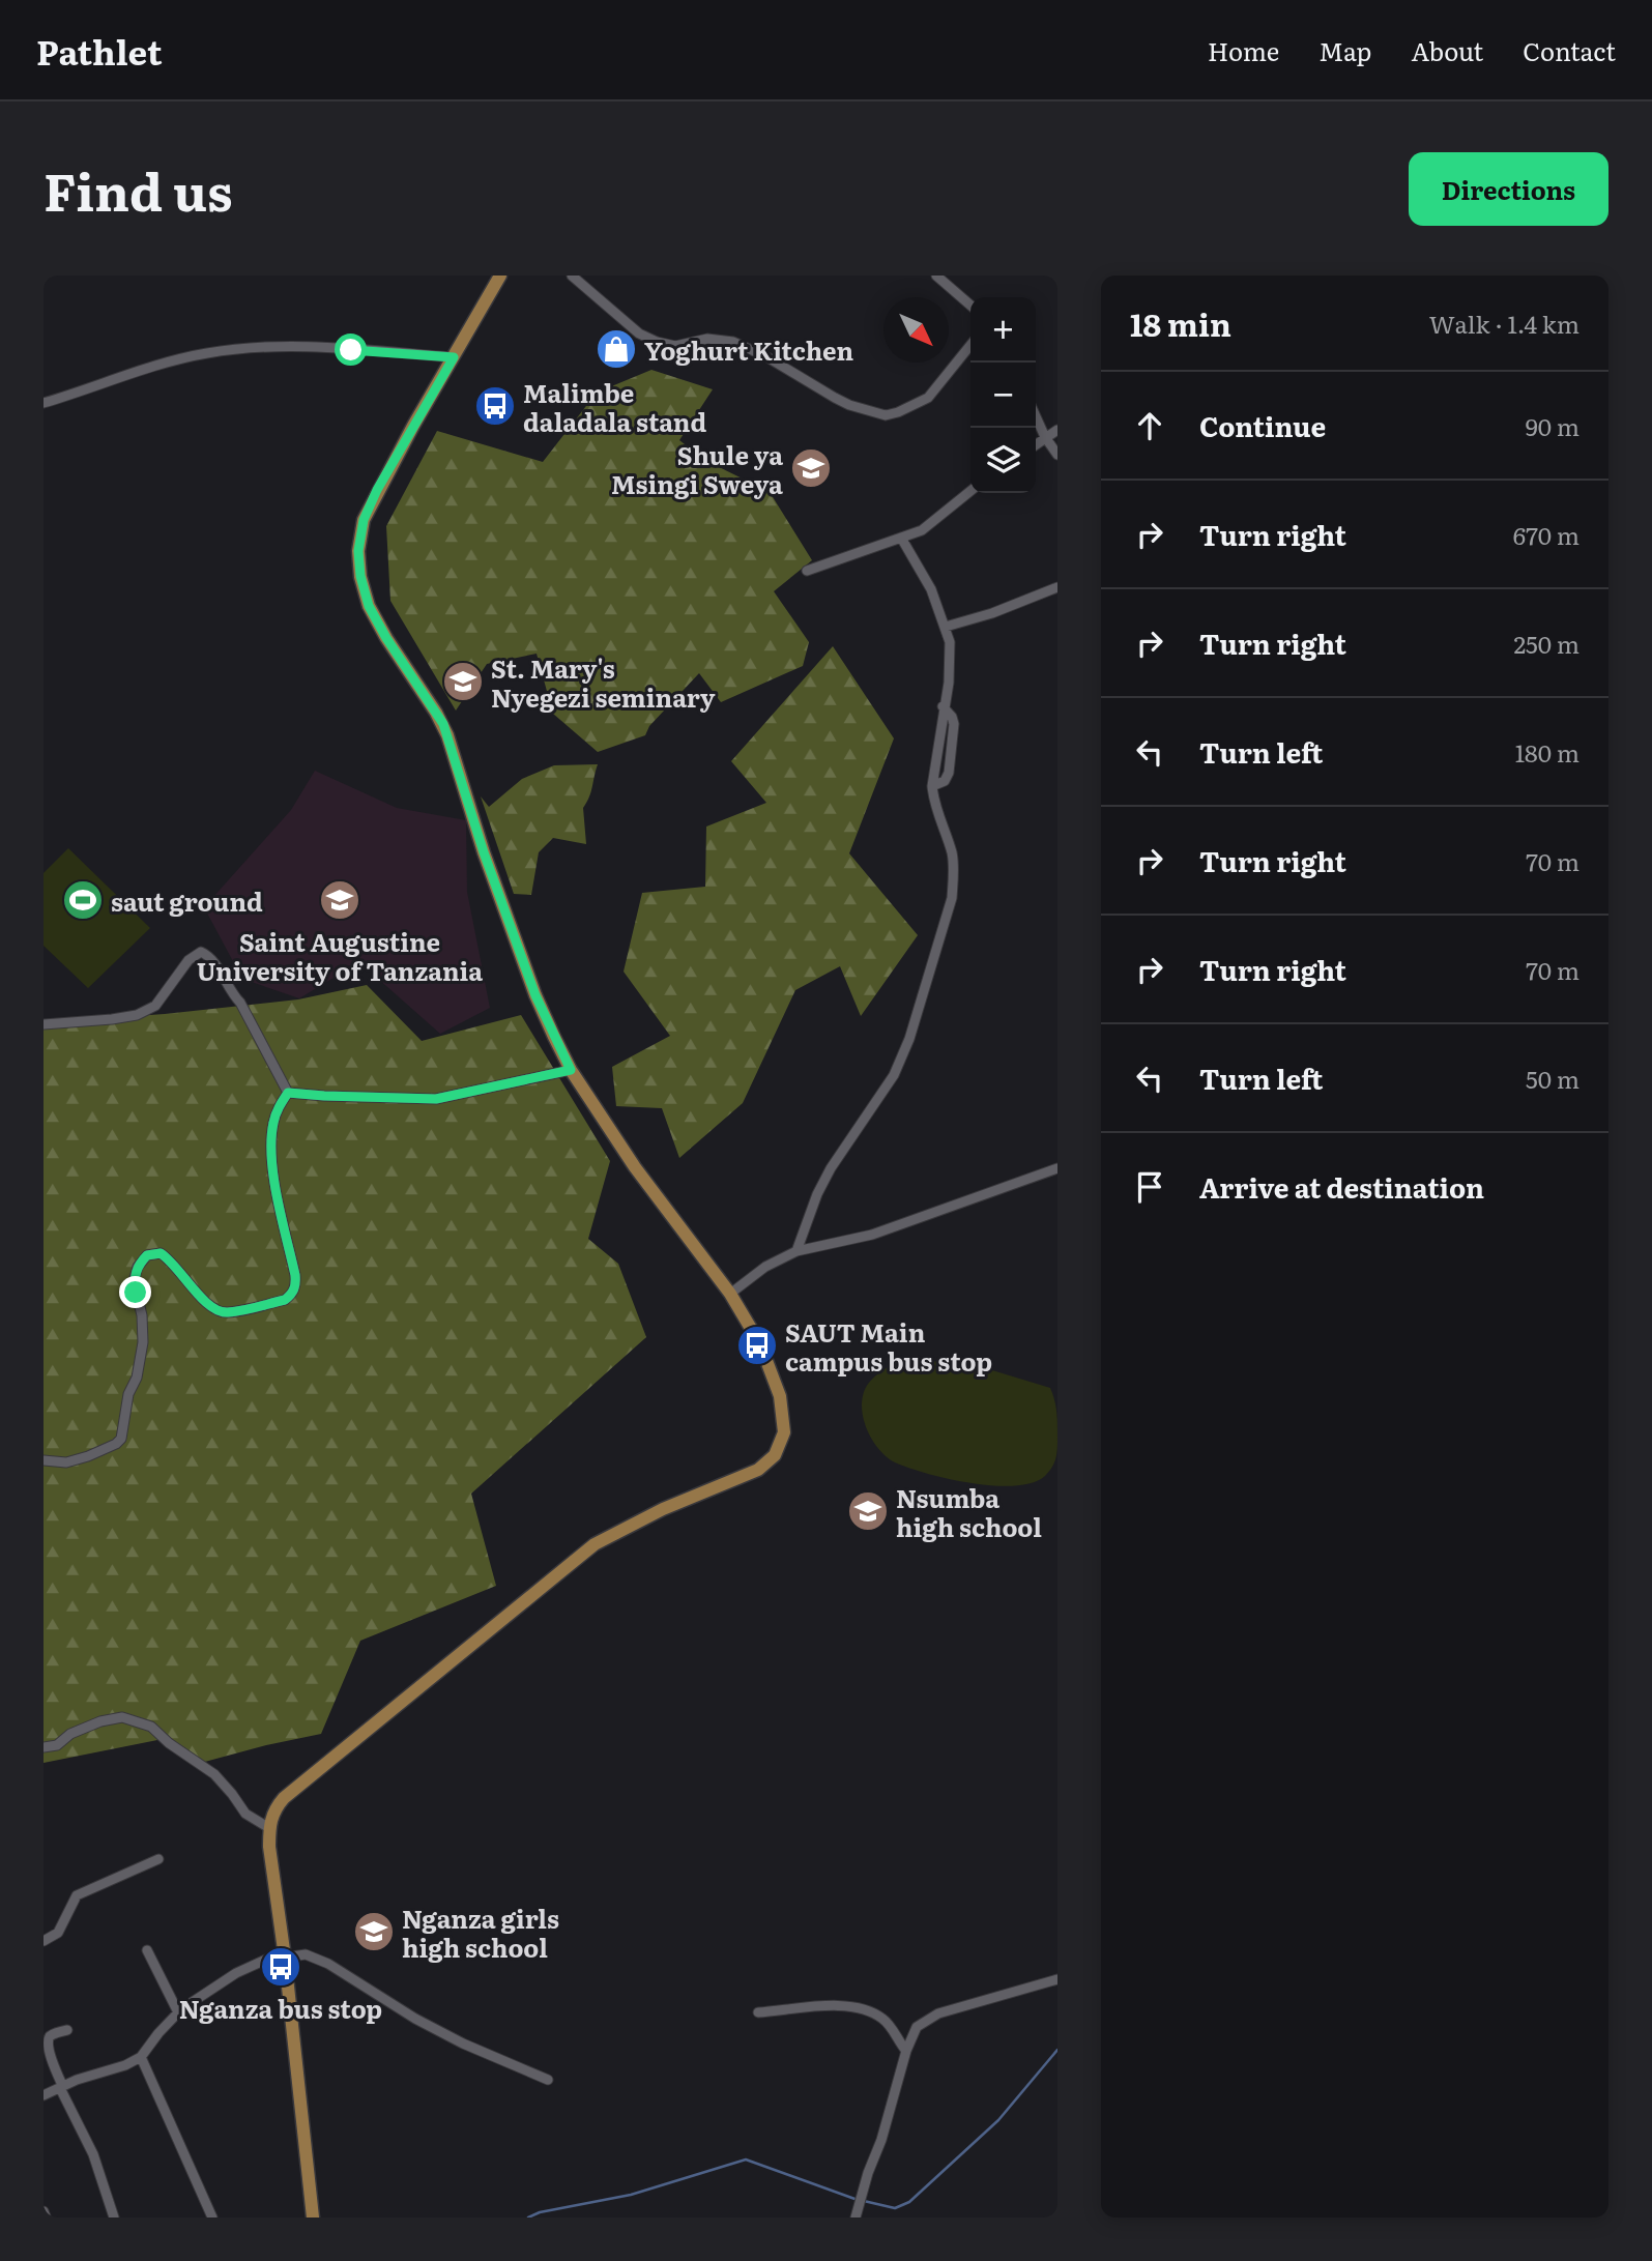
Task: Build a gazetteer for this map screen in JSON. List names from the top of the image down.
{
  "places": {
    "shop": ["Yoghurt Kitchen"],
    "bus stop": ["Malimbe daladala stand", "SAUT Main campus bus stop", "Nganza bus stop"],
    "school or university": [
      "Shule ya Msingi Sweya",
      "St. Mary's Nyegezi seminary",
      "Saint Augustine University of Tanzania",
      "Nsumba high school",
      "Nganza girls high school"
    ],
    "sports": ["saut ground"]
  },
  "north": "bottom right",
  "page": {
    "header": "Pathlet",
    "nav": [
      "Home",
      "Map",
      "About",
      "Contact"
    ],
    "title": "Find us",
    "buttons": "Directions",
    "heading": ["18 min", "Walk · 1.4 km"],
    "map_buttons": ["+", "−"],
    "list": [
      ["Continue", "90 m"],
      ["Turn right", "670 m"],
      ["Turn right", "250 m"],
      ["Turn left", "180 m"],
      ["Turn right", "70 m"],
      ["Turn right", "70 m"],
      ["Turn left", "50 m"],
      "Arrive at destination"
    ]
  }
}
